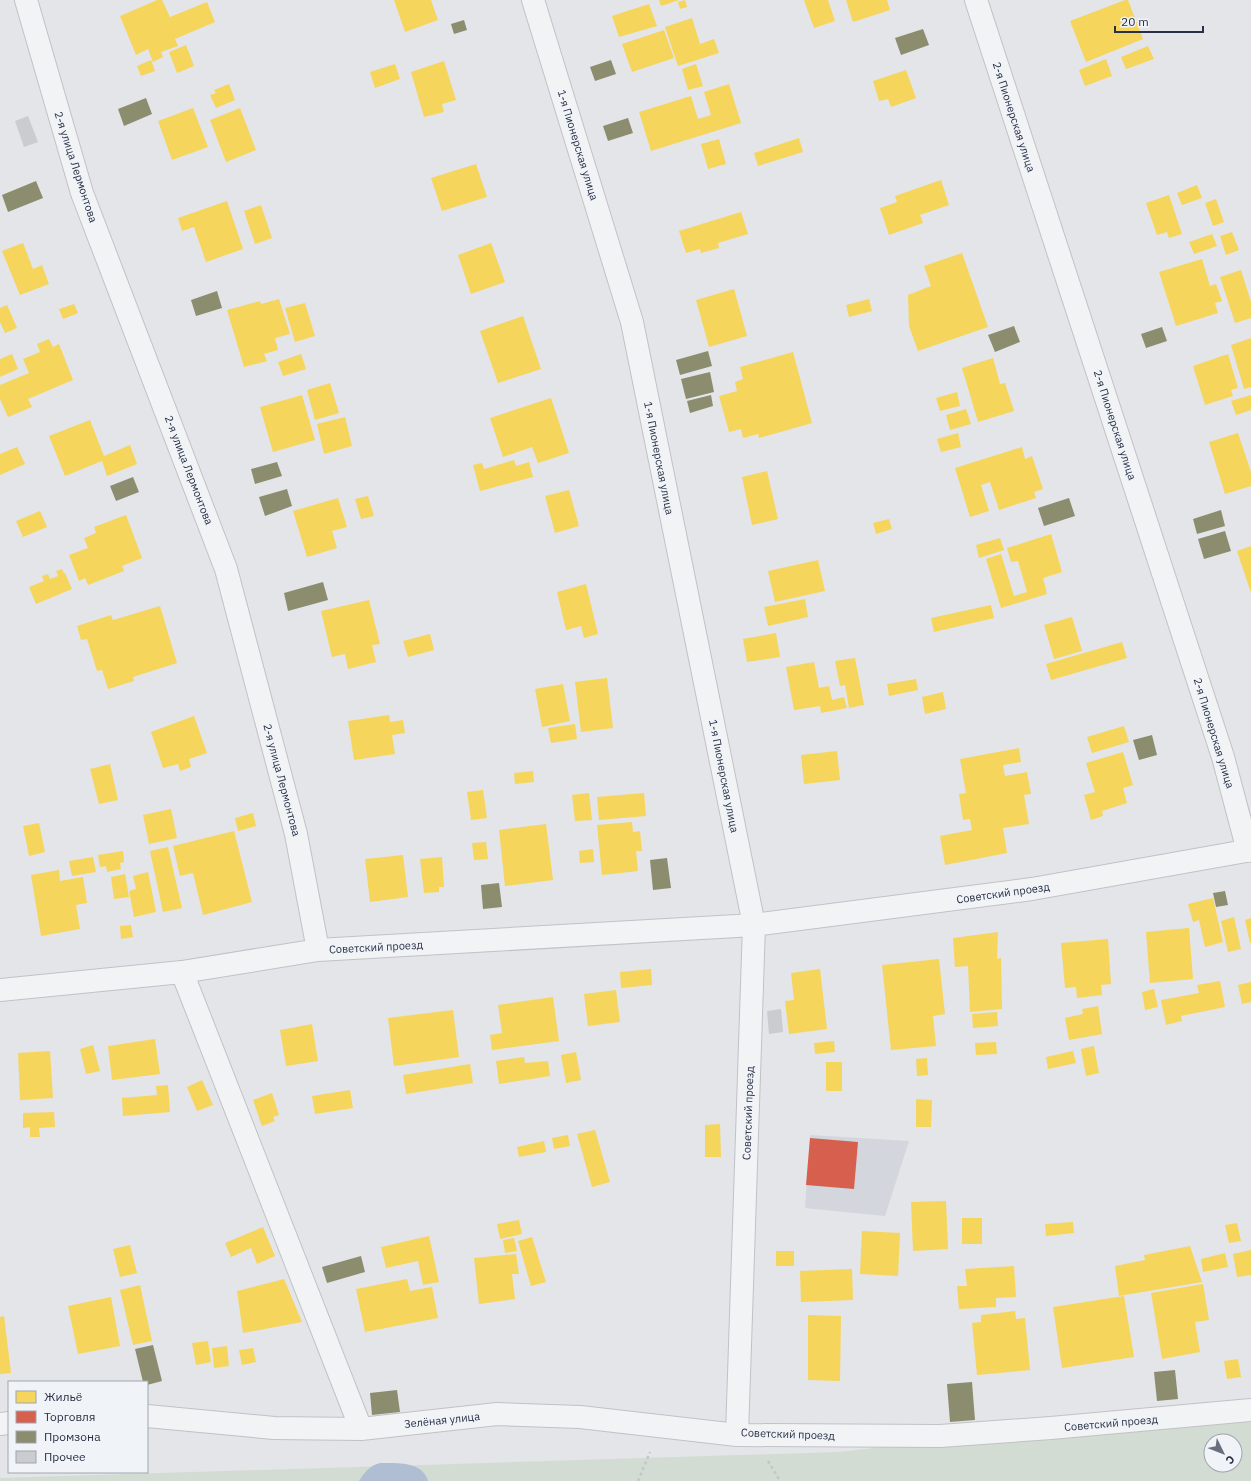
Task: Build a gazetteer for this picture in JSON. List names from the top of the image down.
{
  "streets": {
    "street": [
      "2-я Пионерская улица",
      "1-я Пионерская улица",
      "2-я улица Лермонтова",
      "Советский проезд",
      "Зелёная улица"
    ]
  },
  "crossings": [
    ["2-я Пионерская улица", "Советский проезд"],
    ["1-я Пионерская улица", "Советский проезд"],
    ["2-я улица Лермонтова", "Советский проезд"],
    ["Советский проезд", "Зелёная улица"]
  ],
  "legend": [
    "Жильё",
    "Торговля",
    "Промзона",
    "Прочее"
  ],
  "scale_bar": "20 m",
  "north": "bottom right"
}
